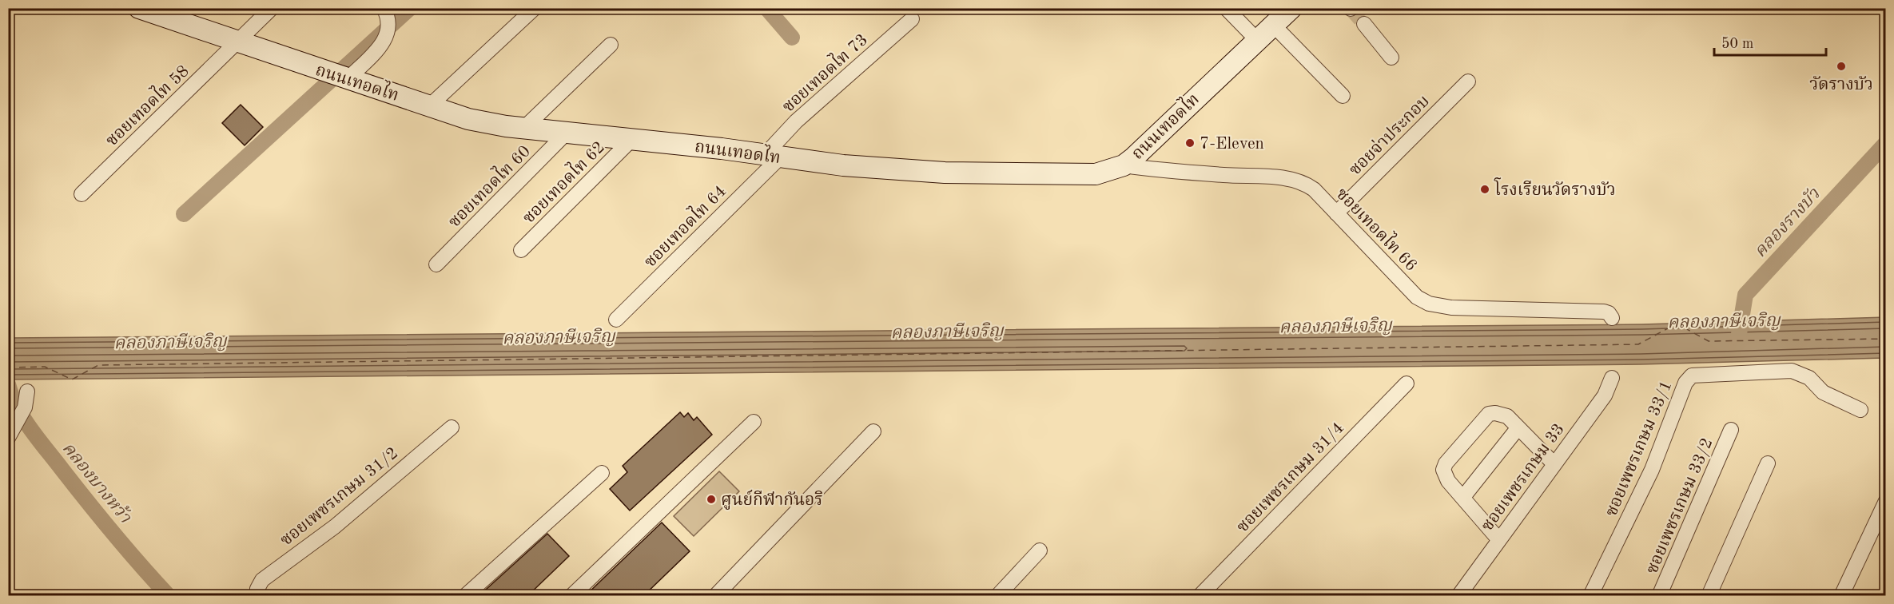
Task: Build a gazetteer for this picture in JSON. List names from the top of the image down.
{
  "streets": {
    "main road": ["ถนนเทอดไท"],
    "street": [
      "ซอยเทอดไท 73",
      "ซอยเทอดไท 58",
      "ซอยจ่าประกอบ",
      "ซอยเทอดไท 62",
      "ซอยเทอดไท 60",
      "ซอยเทอดไท 64",
      "ซอยเทอดไท 66",
      "ซอยเพชรเกษม 33/1",
      "ซอยเพชรเกษม 31/4",
      "ซอยเพชรเกษม 33",
      "ซอยเพชรเกษม 31/2",
      "ซอยเพชรเกษม 33/2"
    ]
  },
  "crossings": [
    ["ซอยเทอดไท 73", "ถนนเทอดไท"],
    ["ซอยเทอดไท 73", "ซอยเทอดไท 64"],
    ["ถนนเทอดไท", "ซอยเทอดไท 58"],
    ["ถนนเทอดไท", "ซอยเทอดไท 62"],
    ["ถนนเทอดไท", "ซอยเทอดไท 60"],
    ["ถนนเทอดไท", "ซอยเทอดไท 64"],
    ["ถนนเทอดไท", "ซอยเทอดไท 66"],
    ["ซอยจ่าประกอบ", "ซอยเทอดไท 66"]
  ],
  "water": ["คลองรางบัว", "คลองภาษีเจริญ", "คลองบางหว้า"],
  "places": [
    "วัดรางบัว",
    "7-Eleven",
    "โรงเรียนวัดรางบัว",
    "ศูนย์กีฬากันอริ"
  ],
  "scale_bar": "50 m"
}
